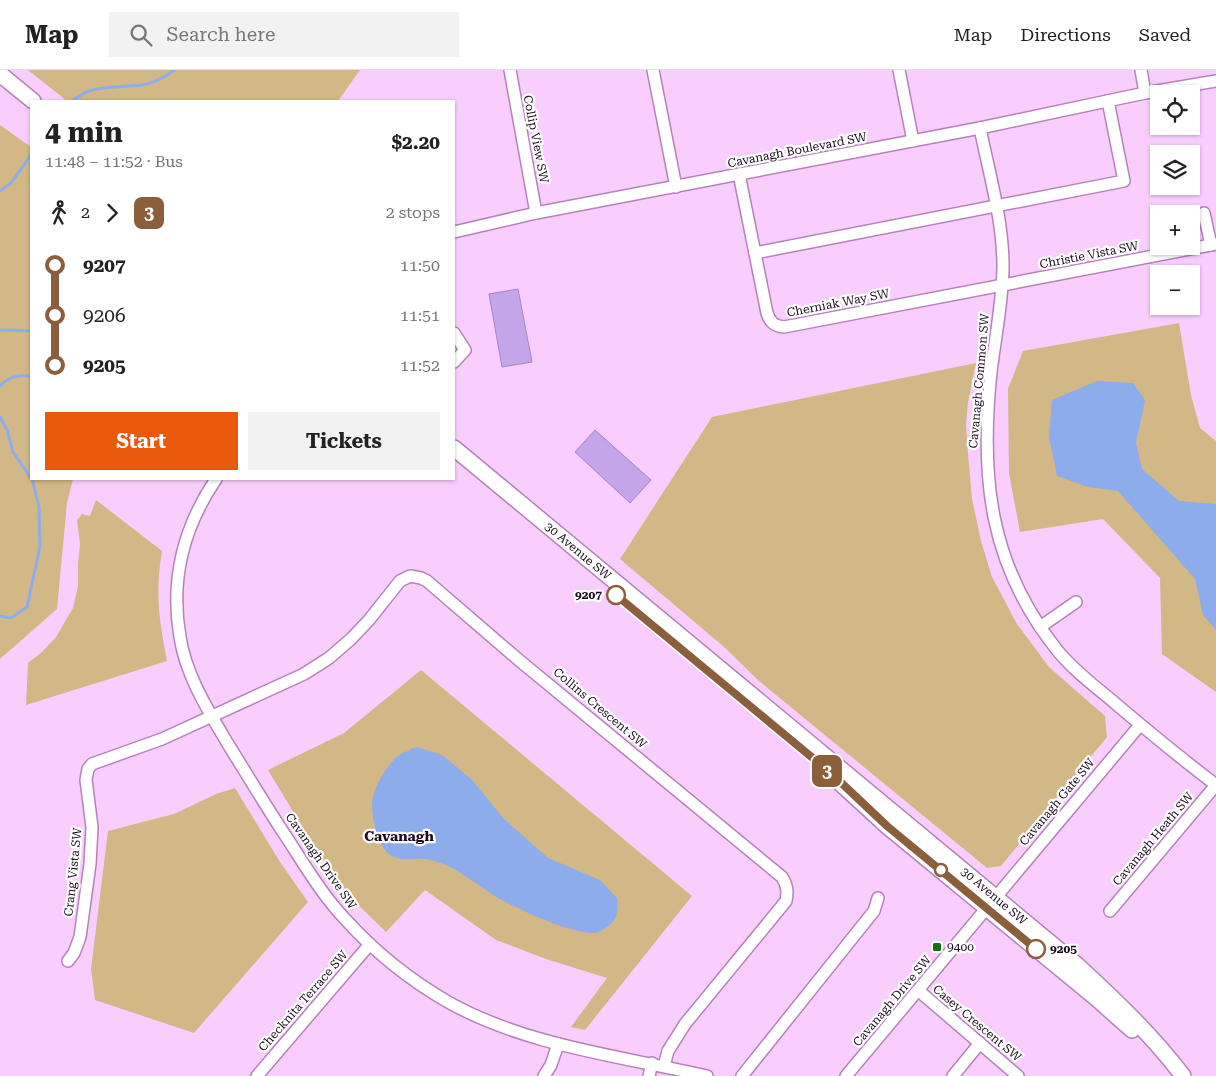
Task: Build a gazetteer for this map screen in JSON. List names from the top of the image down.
{
  "streets": {
    "main road": ["30 Avenue SW"],
    "street": [
      "Collip View SW",
      "Cavanagh Boulevard SW",
      "Christie Vista SW",
      "Cherniak Way SW",
      "Cavanagh Common SW",
      "Collins Crescent SW",
      "Cavanagh Gate SW",
      "Cavanagh Heath SW",
      "Cavanagh Drive SW",
      "Crang Vista SW",
      "Checknita Terrace SW",
      "Casey Crescent SW"
    ]
  },
  "crossings": [
    ["Collip View SW", "Cavanagh Boulevard SW"],
    ["Cavanagh Boulevard SW", "Cherniak Way SW"],
    ["Cavanagh Boulevard SW", "Cavanagh Common SW"],
    ["Christie Vista SW", "Cherniak Way SW"],
    ["Christie Vista SW", "Cavanagh Common SW"],
    ["Cherniak Way SW", "Cavanagh Common SW"],
    ["Cavanagh Common SW", "Cavanagh Gate SW"],
    ["Cavanagh Common SW", "Cavanagh Heath SW"],
    ["30 Avenue SW", "Cavanagh Gate SW"],
    ["30 Avenue SW", "Cavanagh Drive SW"],
    ["Collins Crescent SW", "Cavanagh Drive SW"],
    ["Collins Crescent SW", "Crang Vista SW"],
    ["Cavanagh Gate SW", "Cavanagh Drive SW"],
    ["Cavanagh Drive SW", "Crang Vista SW"],
    ["Cavanagh Drive SW", "Checknita Terrace SW"],
    ["Cavanagh Drive SW", "Casey Crescent SW"]
  ],
  "districts": ["Cavanagh"],
  "places": {
    "other": ["9207", "9205"],
    "transit": ["9400"]
  },
  "lines": ["bus line 3"],
  "page": {
    "header": "Map",
    "search": "Search here",
    "nav": ["Map", "Directions", "Saved"],
    "on_map": "3",
    "map_buttons": ["+", "−"],
    "heading": ["4 min", "11:48 – 11:52 · Bus", "$2.20"],
    "legs": ["2", "3", "2 stops"],
    "list": [
      {
        "name": "9207",
        "value": "11:50"
      },
      {
        "name": "9206",
        "value": "11:51"
      },
      {
        "name": "9205",
        "value": "11:52"
      }
    ],
    "buttons": ["Start", "Tickets"]
  }
}
